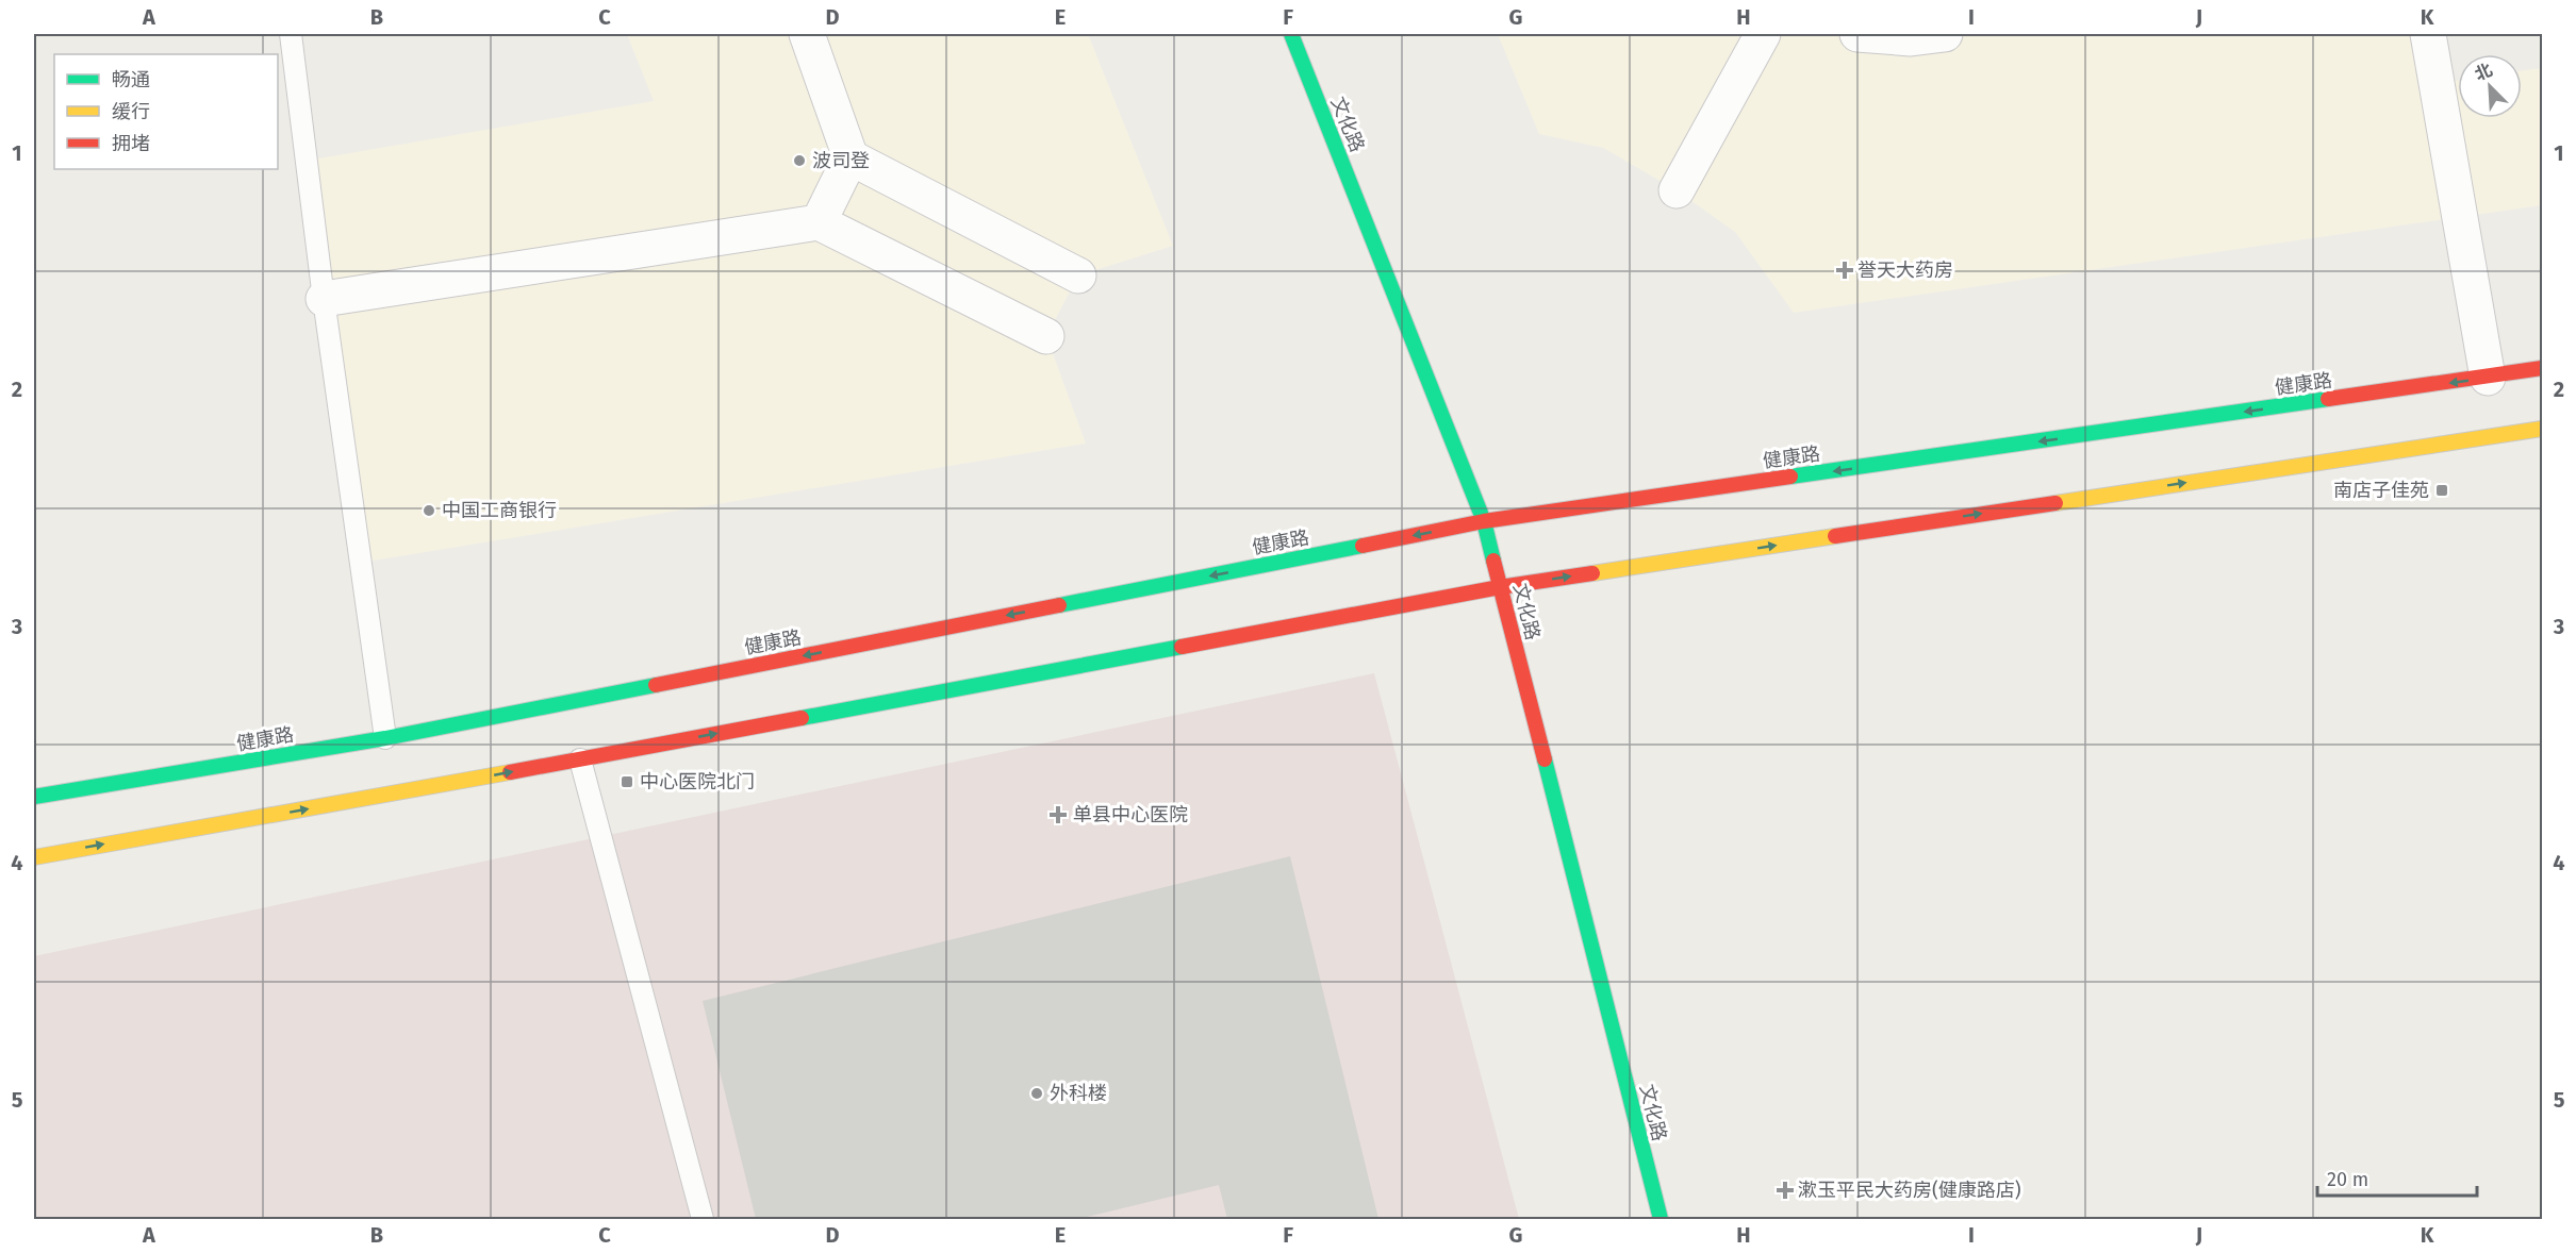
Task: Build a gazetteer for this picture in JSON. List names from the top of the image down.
{
  "streets": {
    "main road": ["文化路", "健康路"]
  },
  "crossings": [
    ["文化路", "健康路"]
  ],
  "places": {
    "other": ["波司登", "中国工商银行", "外科楼"],
    "health": ["誉天大药房", "单县中心医院", "漱玉平民大药房(健康路店)"],
    "transit": ["南店子佳苑", "中心医院北门"]
  },
  "legend": ["畅通", "缓行", "拥堵"],
  "scale_bar": "20 m",
  "north": "top left",
  "grid": {
    "columns": [
      "A",
      "B",
      "C",
      "D",
      "E",
      "F",
      "G",
      "H",
      "I",
      "J",
      "K"
    ],
    "rows": [
      "1",
      "2",
      "3",
      "4",
      "5"
    ]
  }
}
